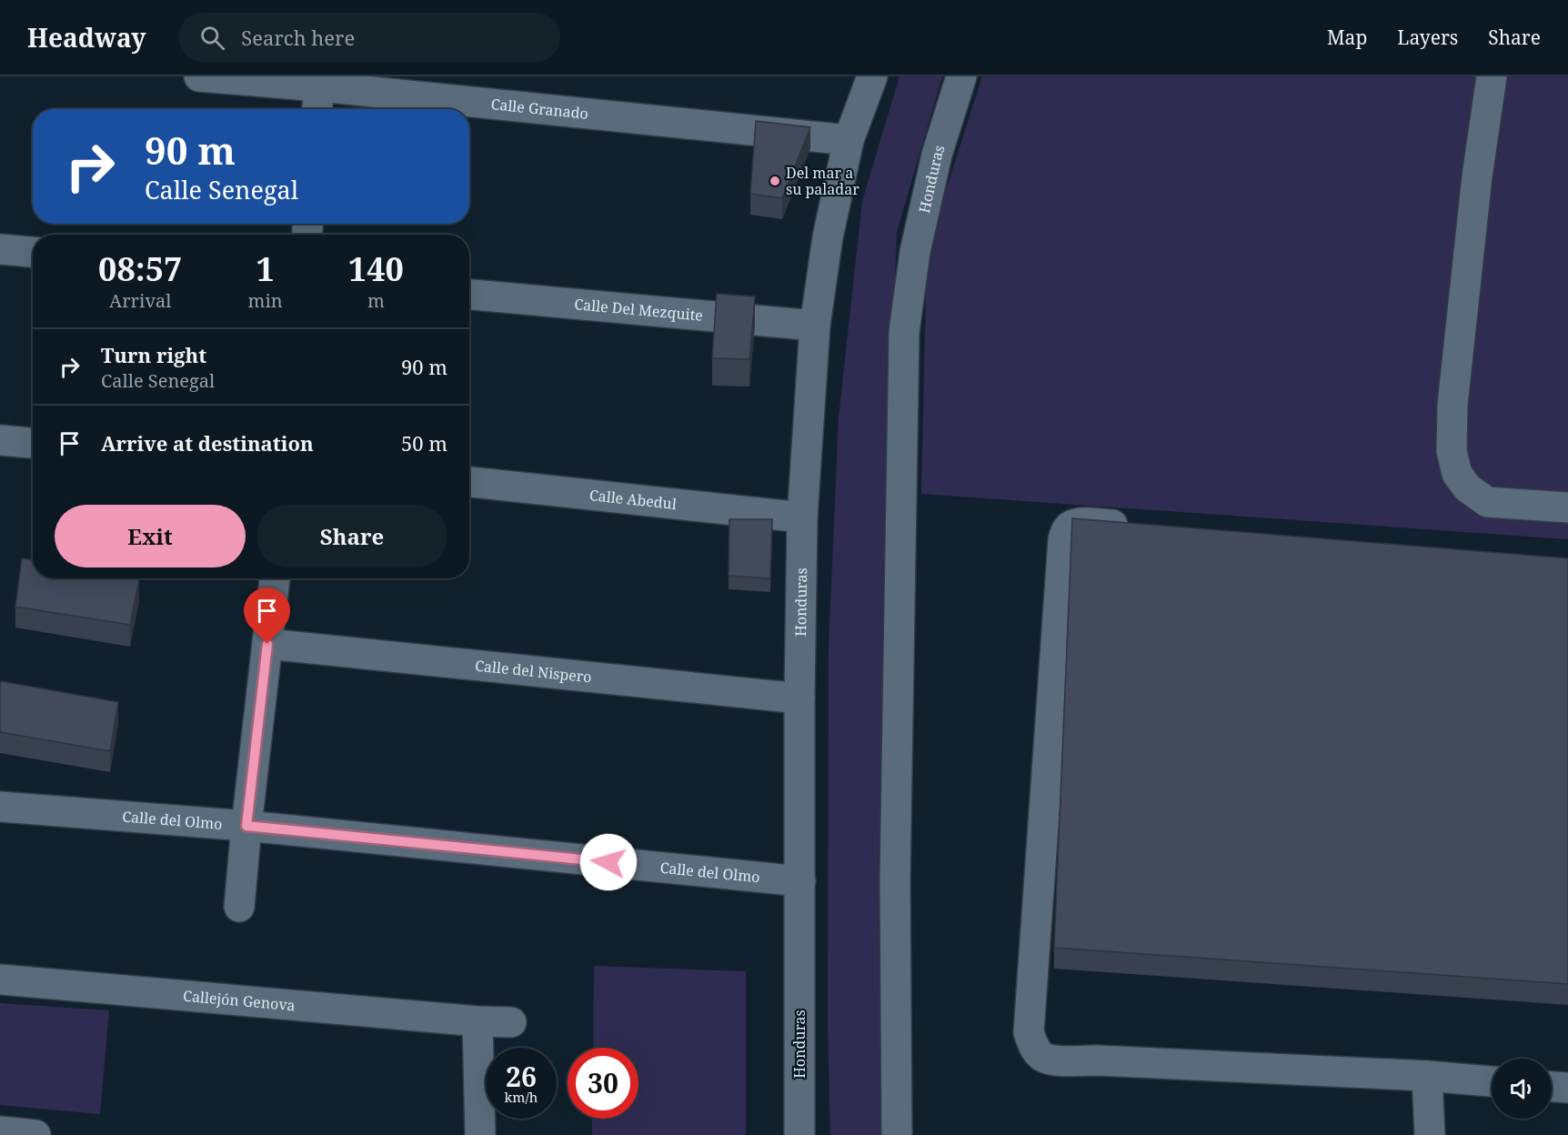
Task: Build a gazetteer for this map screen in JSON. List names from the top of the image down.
{
  "streets": {
    "street": [
      "Calle Granado",
      "Honduras",
      "Calle Del Mezquite",
      "Calle Abedul",
      "Calle del Nispero",
      "Calle del Olmo",
      "Callejón Genova"
    ]
  },
  "crossings": [
    ["Calle Granado", "Honduras"],
    ["Honduras", "Calle Del Mezquite"],
    ["Honduras", "Calle Abedul"],
    ["Honduras", "Calle del Nispero"],
    ["Honduras", "Calle del Olmo"]
  ],
  "places": ["Del mar a su paladar"],
  "page": {
    "header": "Headway",
    "search": "Search here",
    "nav": ["Map", "Layers", "Share"],
    "turn": ["90 m", "Calle Senegal"],
    "eta": [
      "08:57",
      "Arrival",
      "1",
      "min",
      "140",
      "m"
    ],
    "list": [
      {
        "name": "Turn right",
        "note": "Calle Senegal",
        "value": "90 m"
      },
      {
        "name": "Arrive at destination",
        "value": "50 m"
      }
    ],
    "buttons": ["Exit", "Share"],
    "speed": "26 km/h",
    "limit": "30"
  }
}
